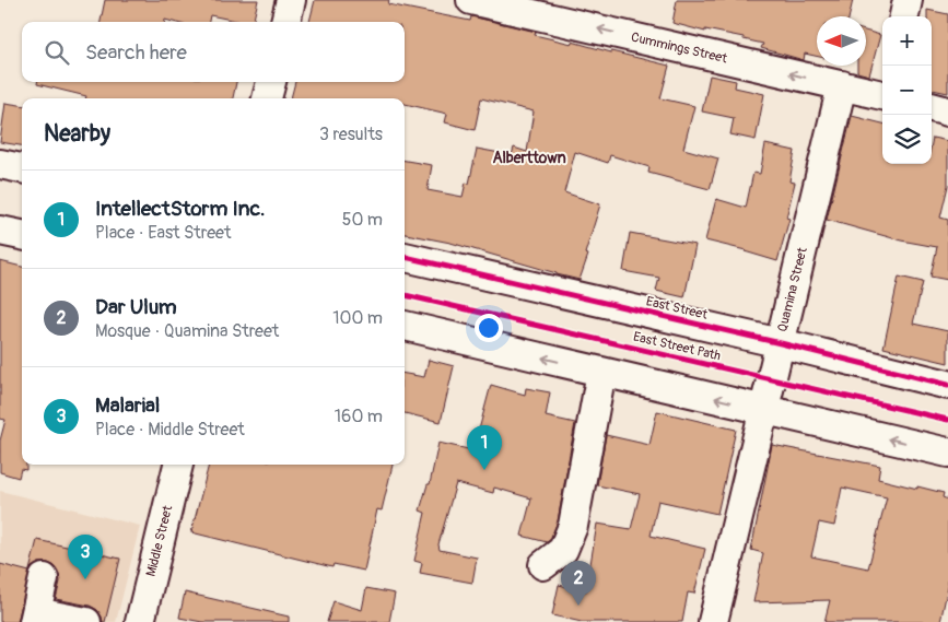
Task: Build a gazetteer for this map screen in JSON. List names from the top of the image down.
{
  "streets": {
    "street": [
      "Cummings Street",
      "Quamina Street",
      "East Street",
      "Middle Street"
    ],
    "cycle path": ["East Street Path"]
  },
  "crossings": [
    ["Cummings Street", "Quamina Street"],
    ["Quamina Street", "East Street"]
  ],
  "one_way": ["Cummings Street"],
  "districts": ["Alberttown"],
  "north": "left",
  "page": {
    "map_buttons": ["+", "−"],
    "search": "Search here",
    "heading": ["Nearby", "3 results"],
    "list": [
      {
        "mark": "1",
        "name": "IntellectStorm Inc.",
        "note": "Place · East Street",
        "value": "50 m"
      },
      {
        "mark": "2",
        "name": "Dar Ulum",
        "note": "Mosque · Quamina Street",
        "value": "100 m"
      },
      {
        "mark": "3",
        "name": "Malarial",
        "note": "Place · Middle Street",
        "value": "160 m"
      }
    ],
    "pins": ["1", "3", "2"]
  }
}
